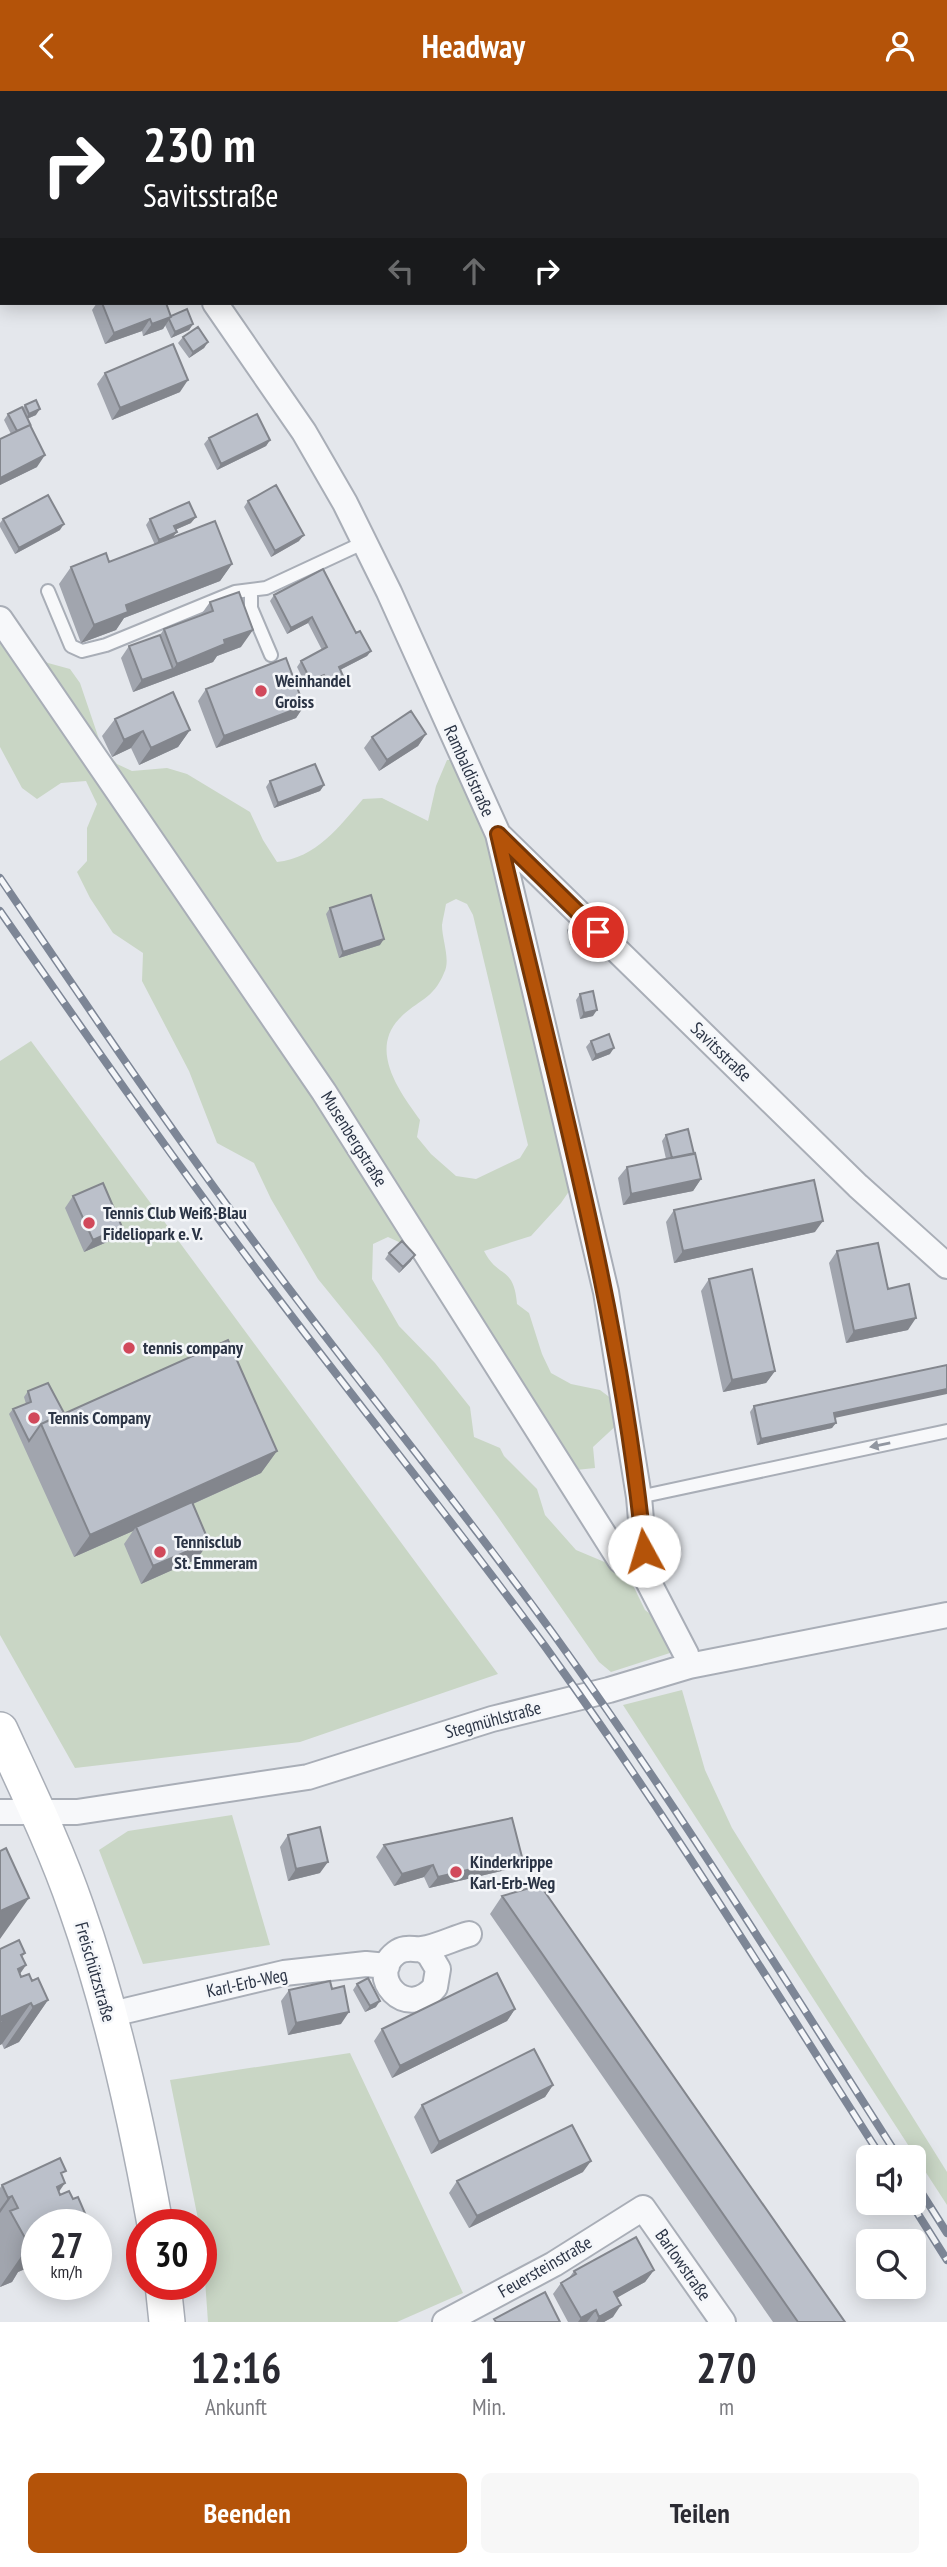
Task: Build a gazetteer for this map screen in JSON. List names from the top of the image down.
{
  "streets": {
    "main road": ["Freischützstraße"],
    "street": [
      "Rambaldistraße",
      "Savitsstraße",
      "Musenbergstraße",
      "Stegmühlstraße",
      "Karl-Erb-Weg",
      "Barlowstraße",
      "Feuersteinstraße"
    ]
  },
  "crossings": [
    ["Rambaldistraße", "Savitsstraße"],
    ["Rambaldistraße", "Musenbergstraße"],
    ["Musenbergstraße", "Stegmühlstraße"],
    ["Stegmühlstraße", "Freischützstraße"],
    ["Freischützstraße", "Karl-Erb-Weg"],
    ["Barlowstraße", "Feuersteinstraße"]
  ],
  "places": [
    "Weinhandel Groiss",
    "Tennis Club Weiß-Blau Fideliopark e. V.",
    "tennis company",
    "Tennis Company",
    "Tennisclub St. Emmeram",
    "Kinderkrippe Karl-Erb-Weg"
  ],
  "page": {
    "header": "Headway",
    "turn": ["230 m", "Savitsstraße"],
    "speed": "27 km/h",
    "limit": "30",
    "eta": [
      "12:16",
      "Ankunft",
      "1",
      "Min.",
      "270",
      "m"
    ],
    "buttons": ["Beenden", "Teilen"]
  }
}
